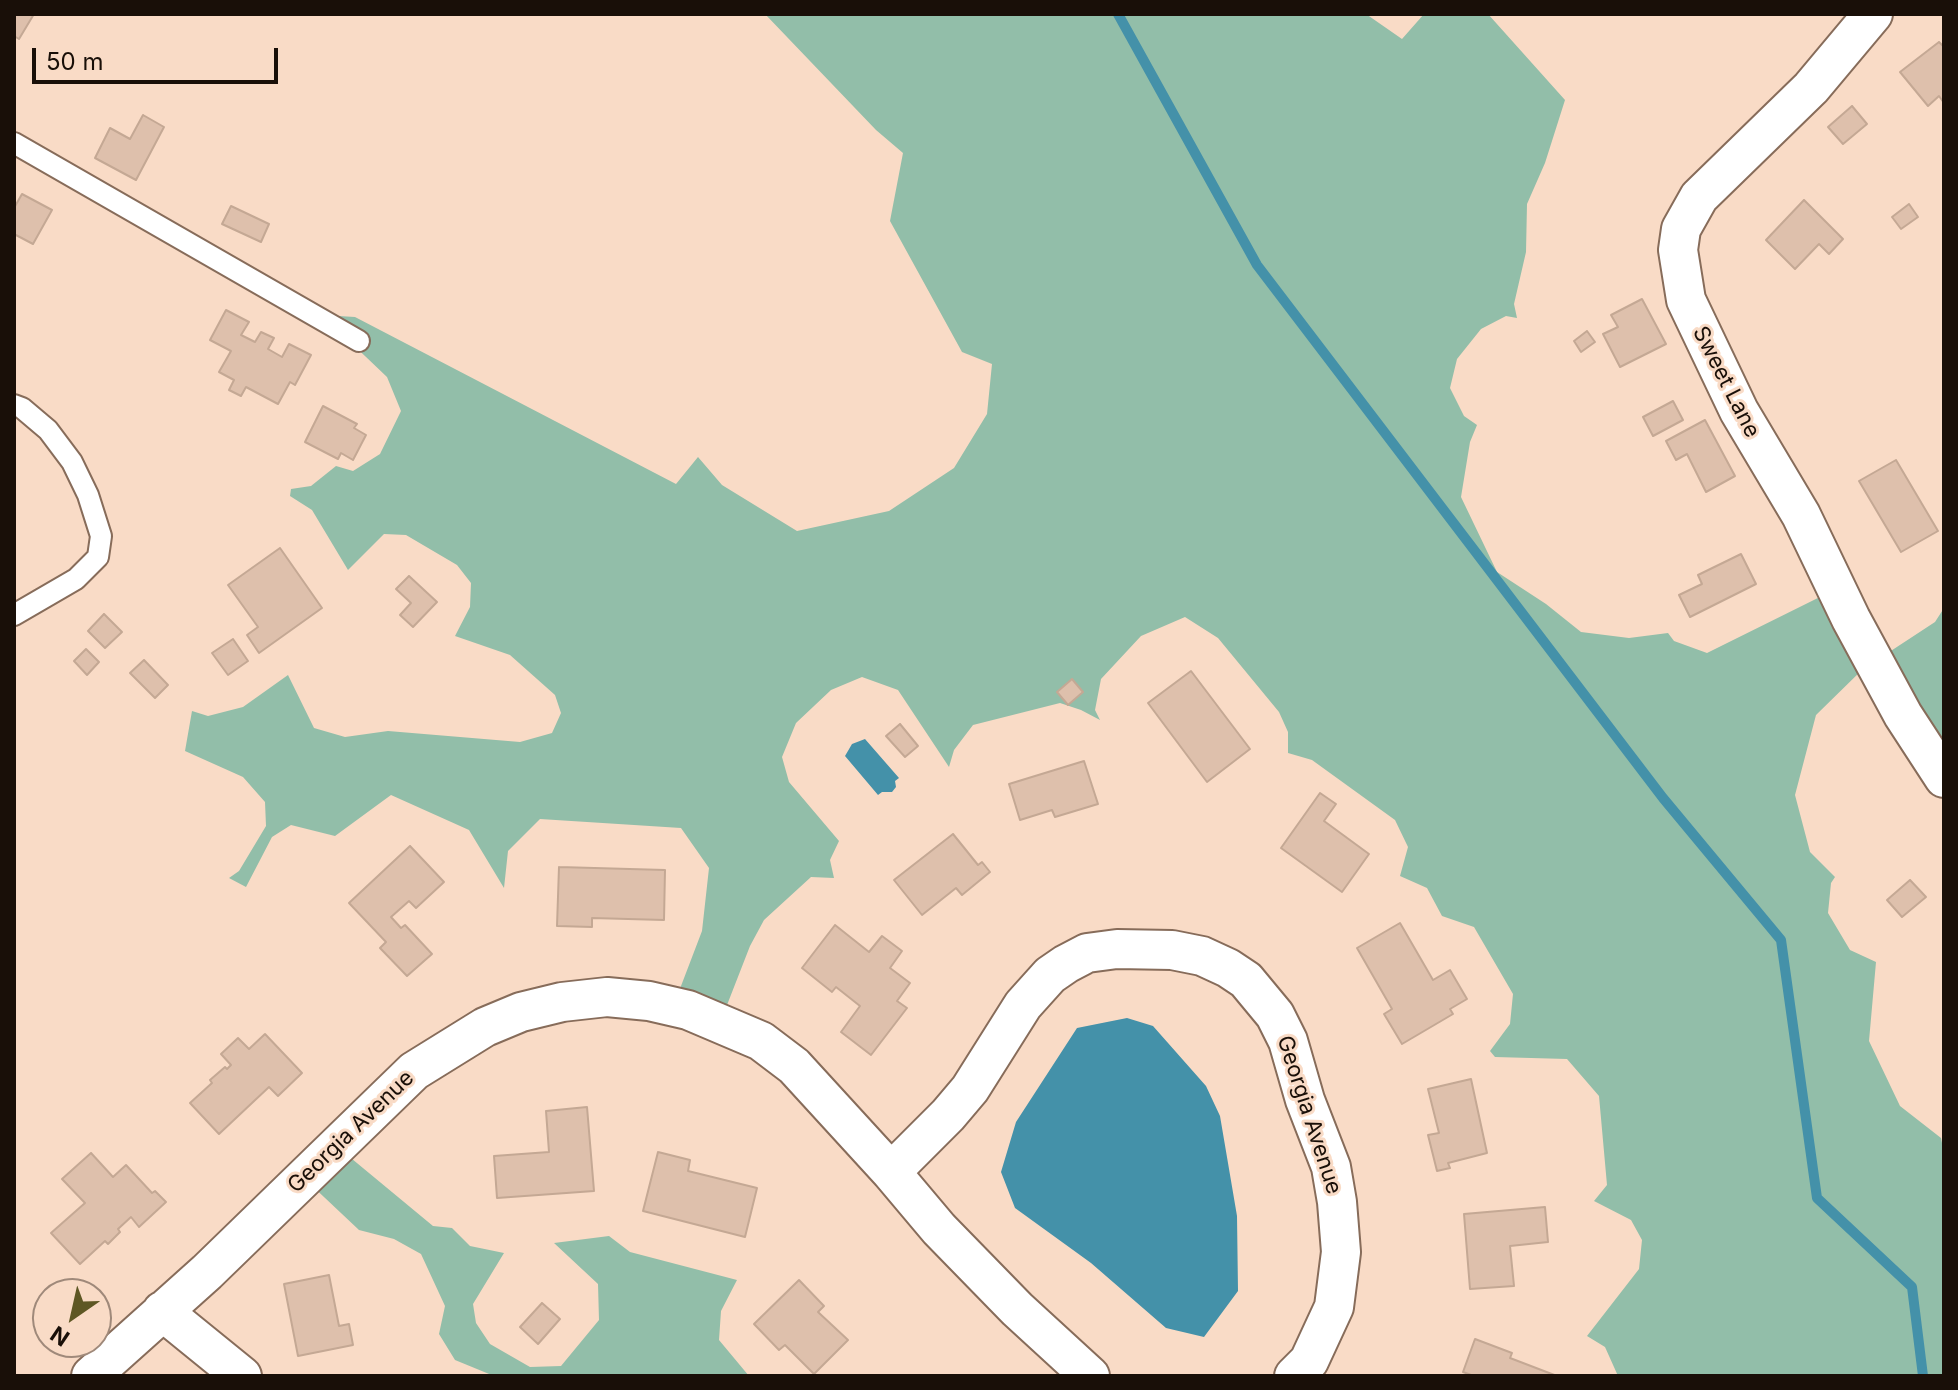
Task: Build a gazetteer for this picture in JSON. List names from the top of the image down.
{
  "streets": {
    "street": ["Sweet Lane", "Georgia Avenue"]
  },
  "scale_bar": "50 m",
  "north": "bottom left"
}
